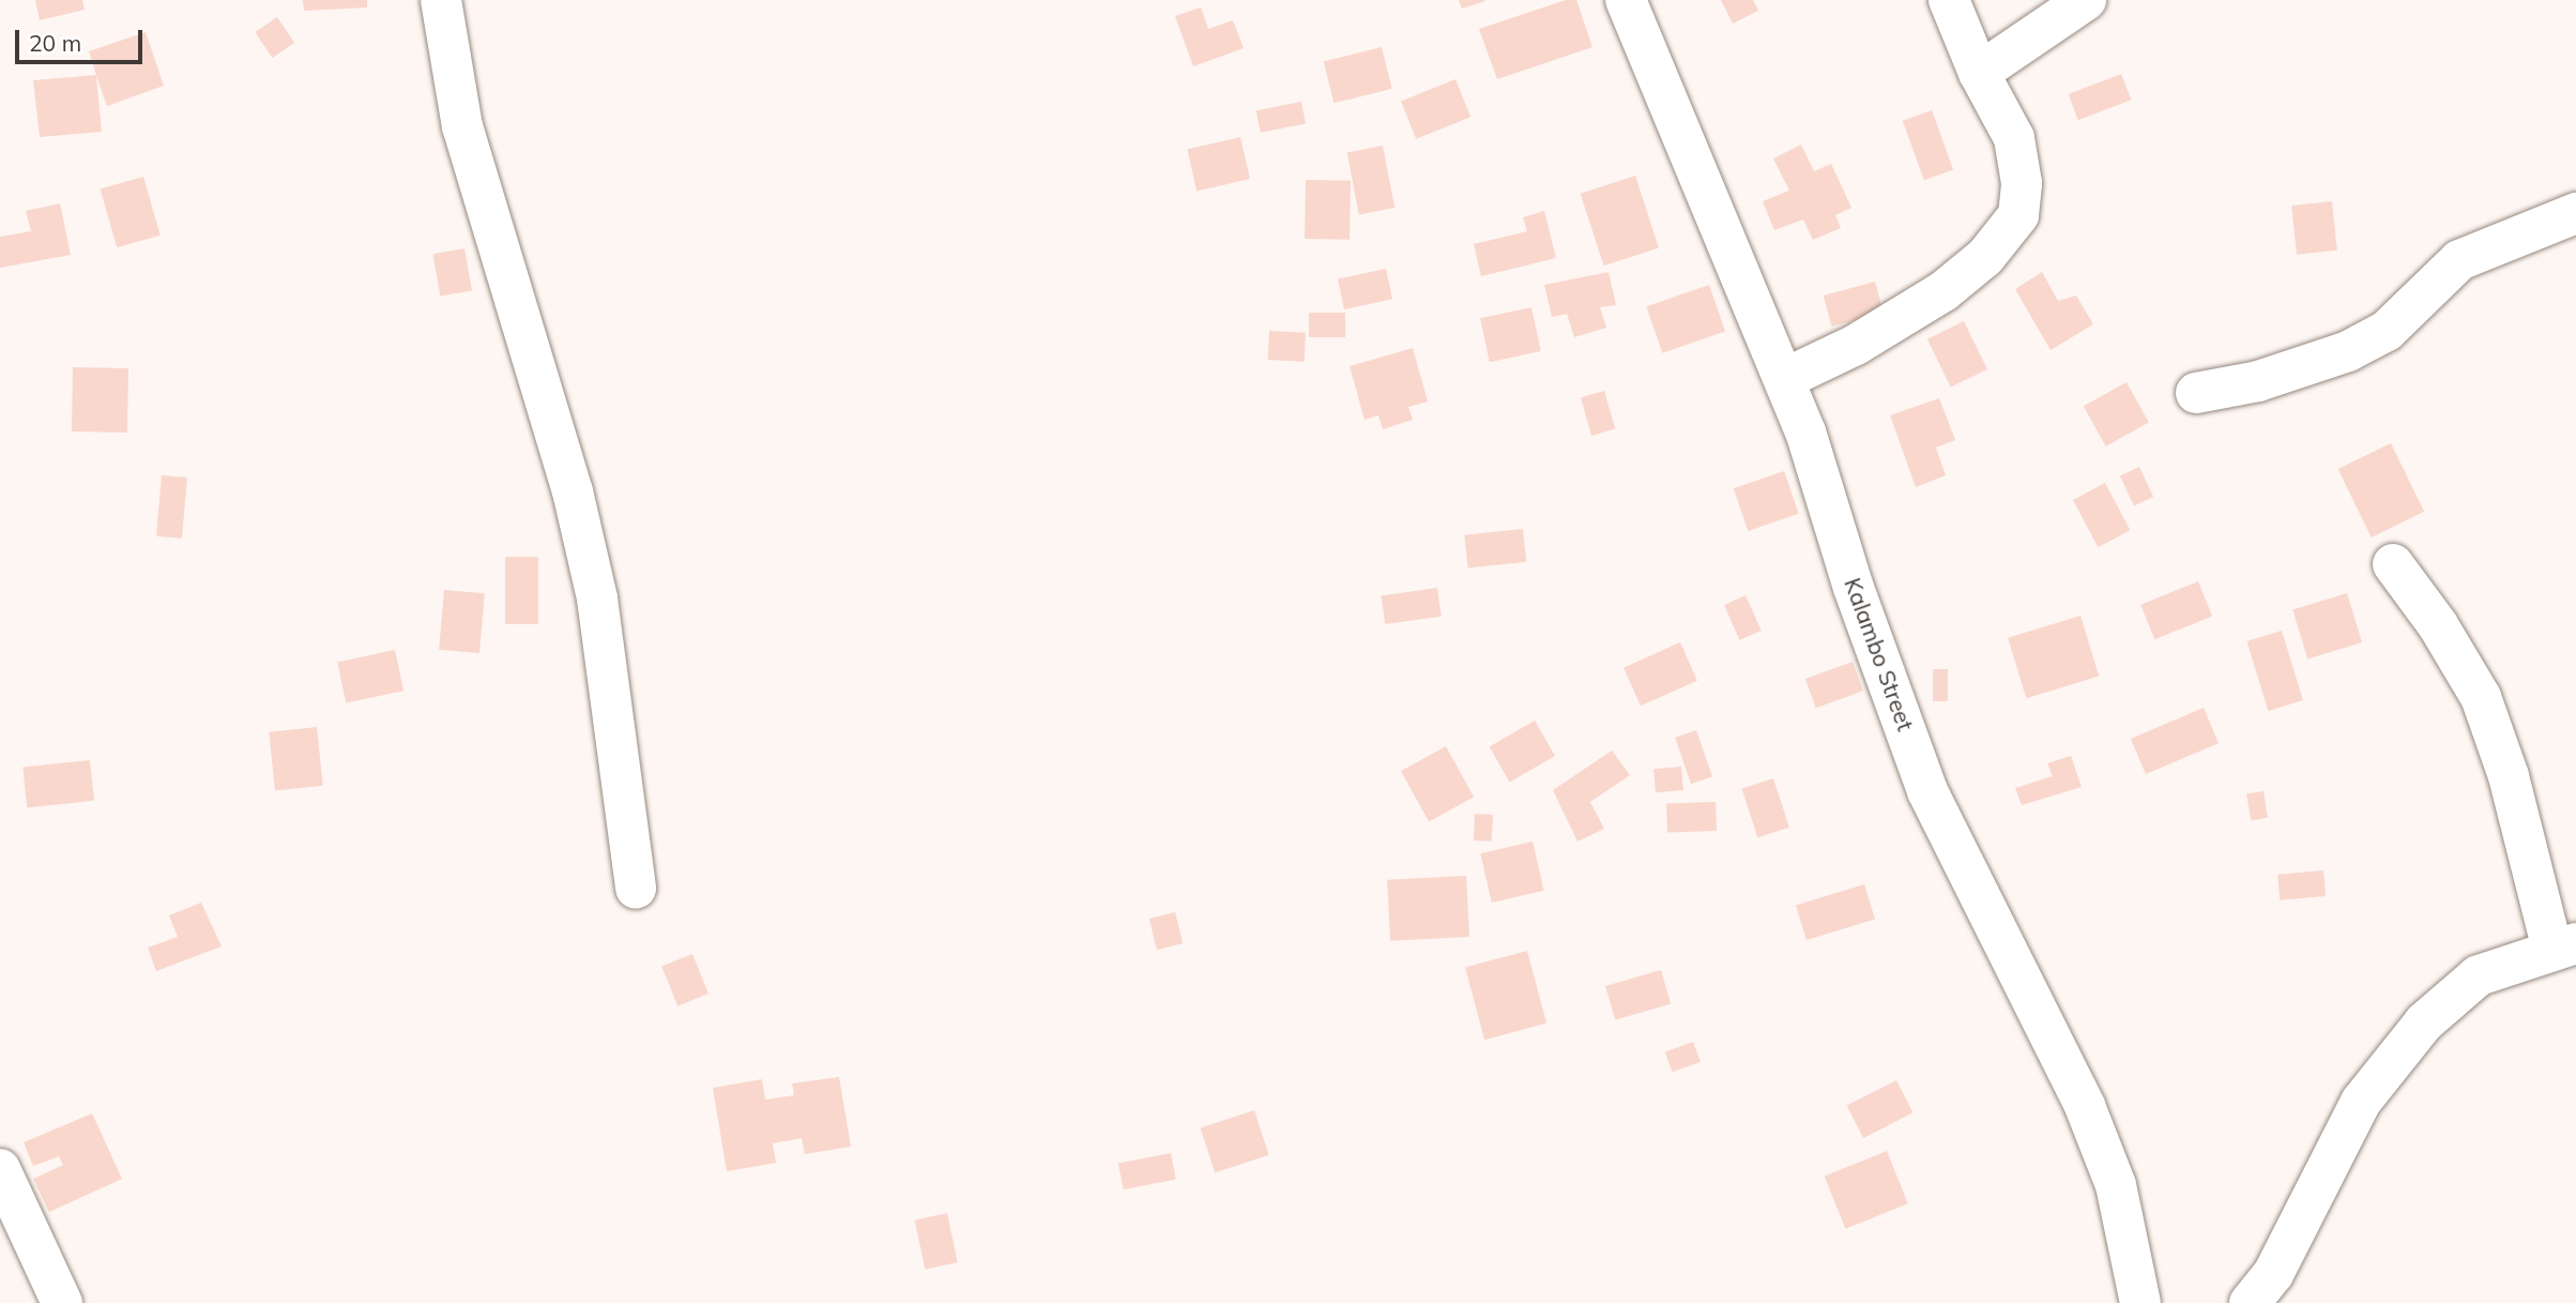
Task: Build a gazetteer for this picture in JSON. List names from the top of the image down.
{
  "streets": {
    "street": ["Kalambo Street"]
  },
  "scale_bar": "20 m"
}
